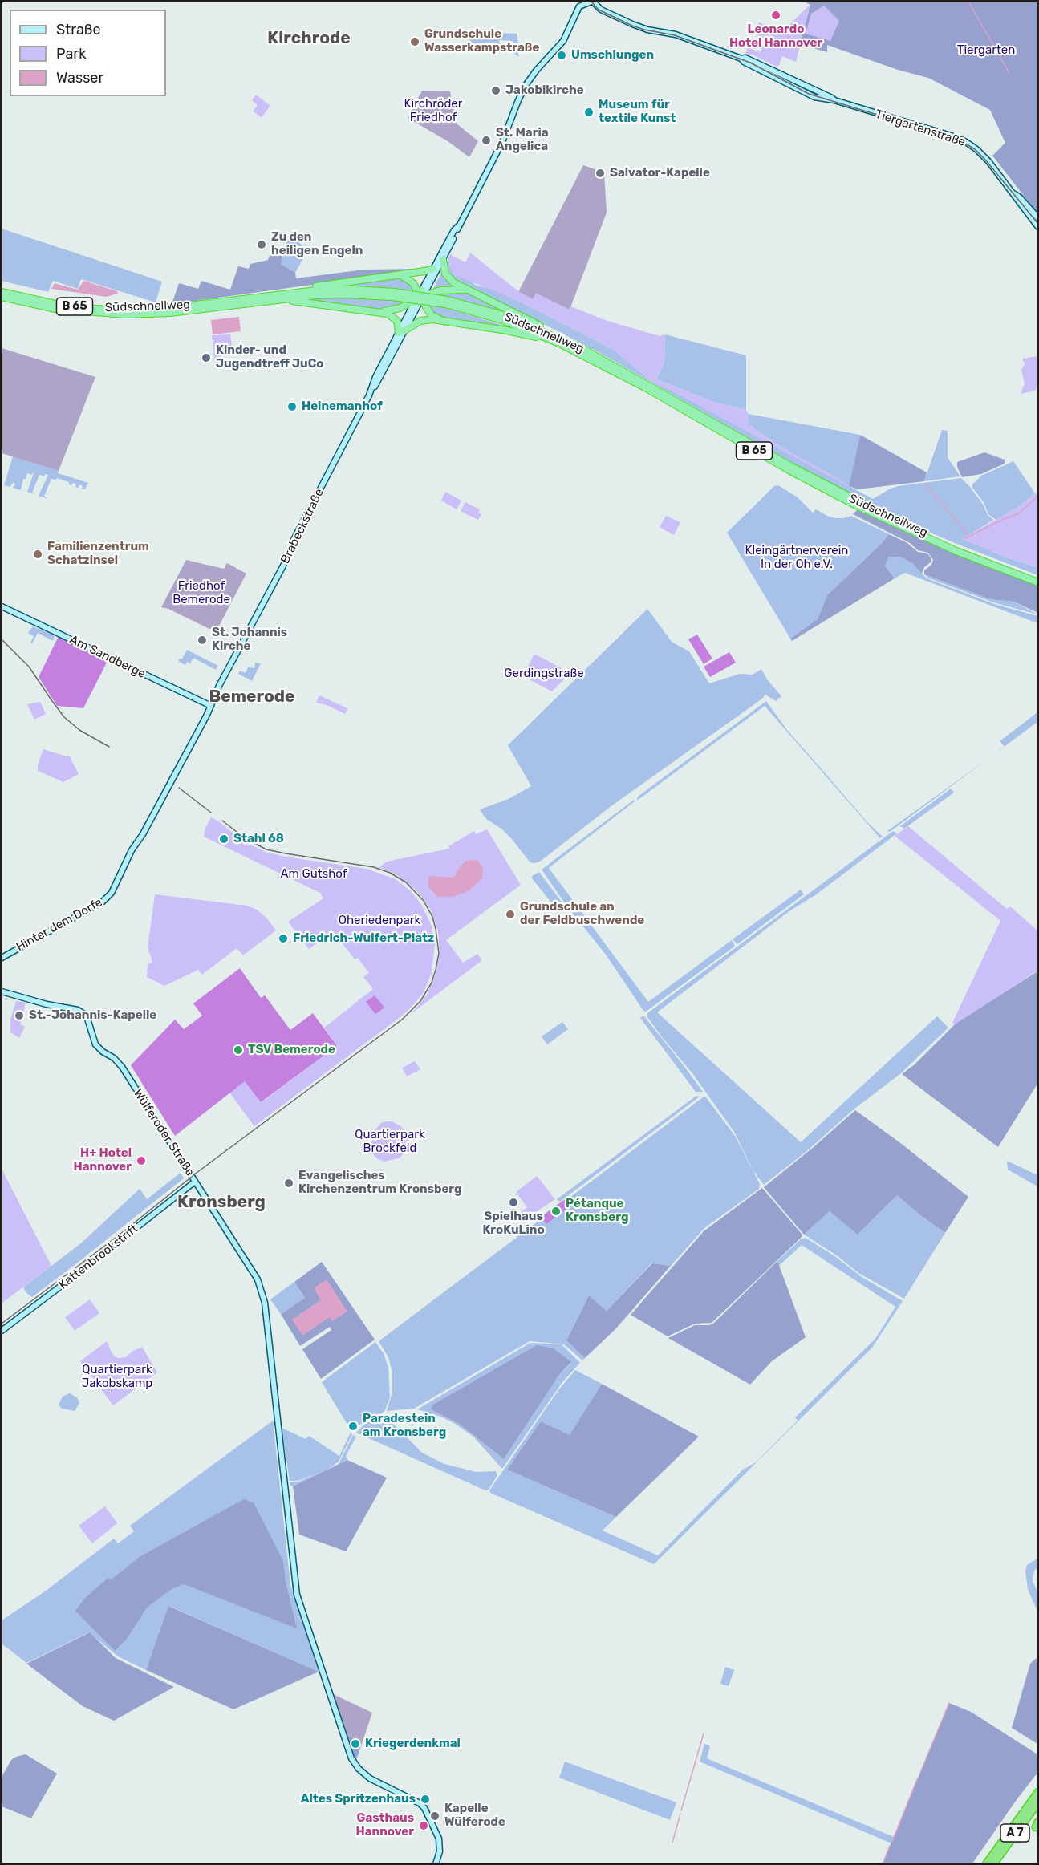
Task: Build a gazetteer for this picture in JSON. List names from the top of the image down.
{
  "streets": {
    "highway": ["B 65", "Südschnellweg", "A 7"],
    "main road": [
      "Tiergartenstraße",
      "Brabeckstraße",
      "Am Sandberge",
      "Hinter dem Dorfe",
      "Wülferoder Straße",
      "Kattenbrookstrift"
    ]
  },
  "crossings": [
    ["Tiergartenstraße", "Brabeckstraße"],
    ["Brabeckstraße", "Am Sandberge"],
    ["Brabeckstraße", "Hinter dem Dorfe"],
    ["Wülferoder Straße", "Kattenbrookstrift"]
  ],
  "districts": ["Kirchrode", "Bemerode", "Kronsberg"],
  "parks": [
    "Tiergarten",
    "Kirchröder Friedhof",
    "Kleingärtnerverein In der Oh e.V.",
    "Friedhof Bemerode",
    "Gerdingstraße",
    "Am Gutshof",
    "Oheriedenpark",
    "Quartierpark Brockfeld",
    "Quartierpark Jakobskamp"
  ],
  "places": [
    "Leonardo Hotel Hannover",
    "Grundschule Wasserkampstraße",
    "Umschlungen",
    "Jakobikirche",
    "Museum für textile Kunst",
    "St. Maria Angelica",
    "Salvator-Kapelle",
    "Zu den heiligen Engeln",
    "Kinder- und Jugendtreff JuCo",
    "Heinemanhof",
    "Familienzentrum Schatzinsel",
    "St. Johannis Kirche",
    "Stahl 68",
    "Grundschule an der Feldbuschwende",
    "Friedrich-Wulfert-Platz",
    "St.-Johannis-Kapelle",
    "TSV Bemerode",
    "H+ Hotel Hannover",
    "Evangelisches Kirchenzentrum Kronsberg",
    "Spielhaus KroKuLino",
    "Pétanque Kronsberg",
    "Paradestein am Kronsberg",
    "Kriegerdenkmal",
    "Altes Spritzenhaus",
    "Kapelle Wülferode",
    "Gasthaus Hannover"
  ],
  "legend": ["Straße", "Park", "Wasser"]
}
